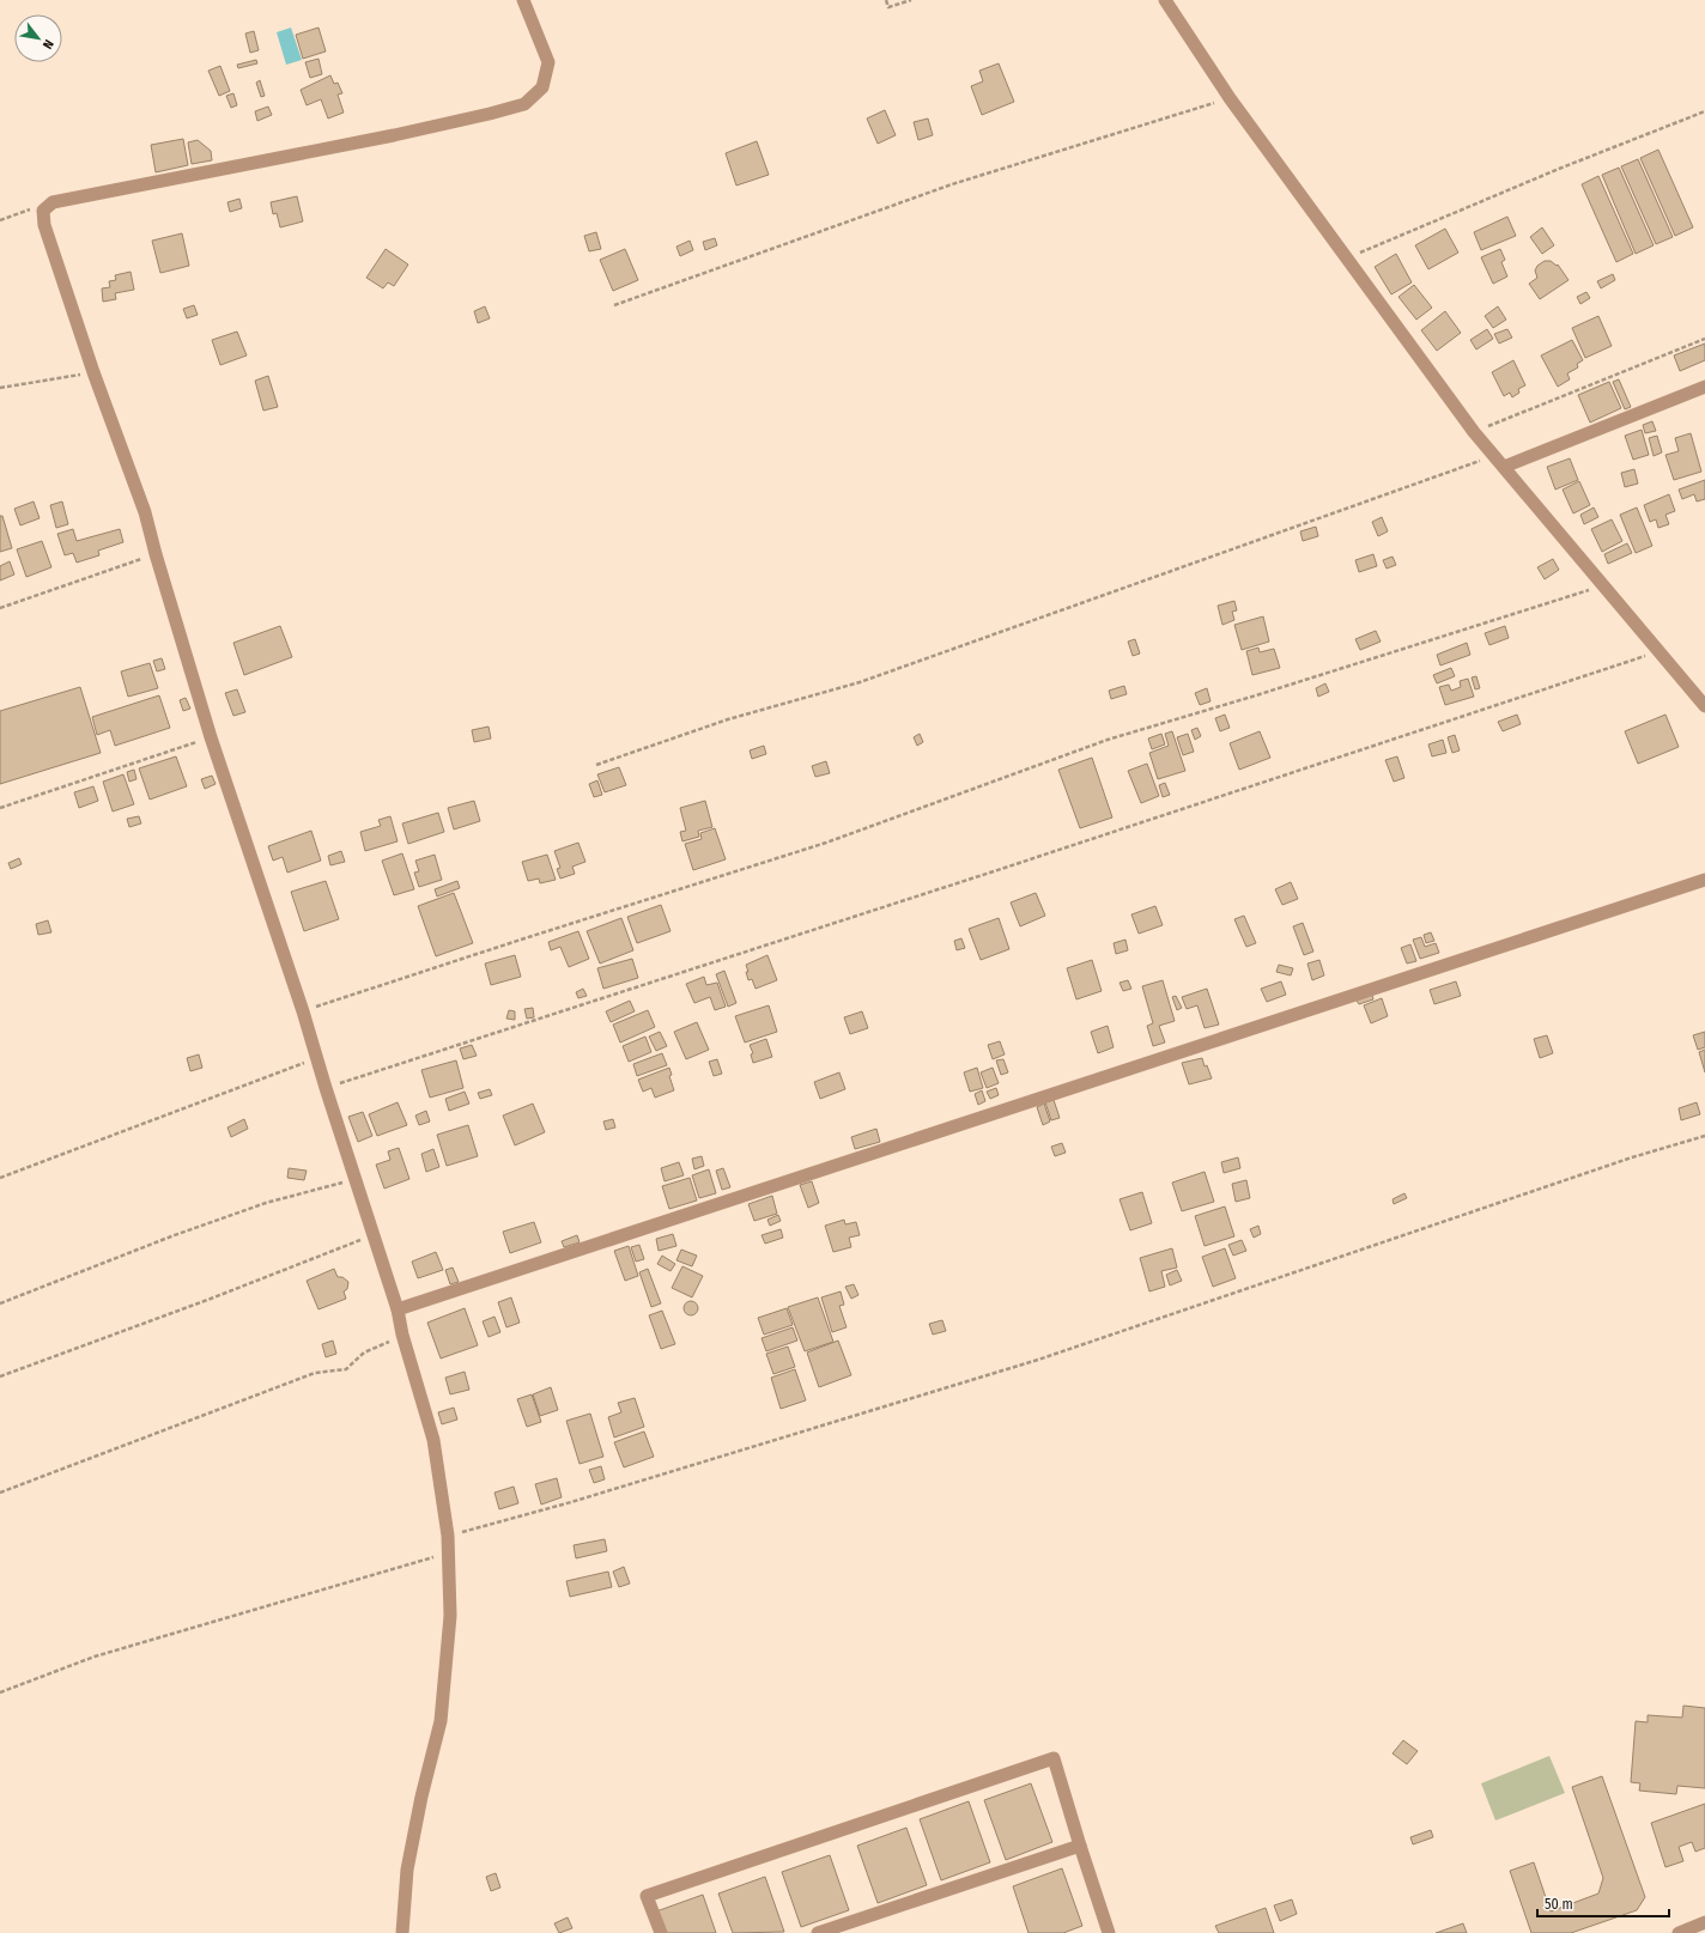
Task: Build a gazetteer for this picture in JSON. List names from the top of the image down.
{
  "scale_bar": "50 m",
  "north": "bottom right"
}
